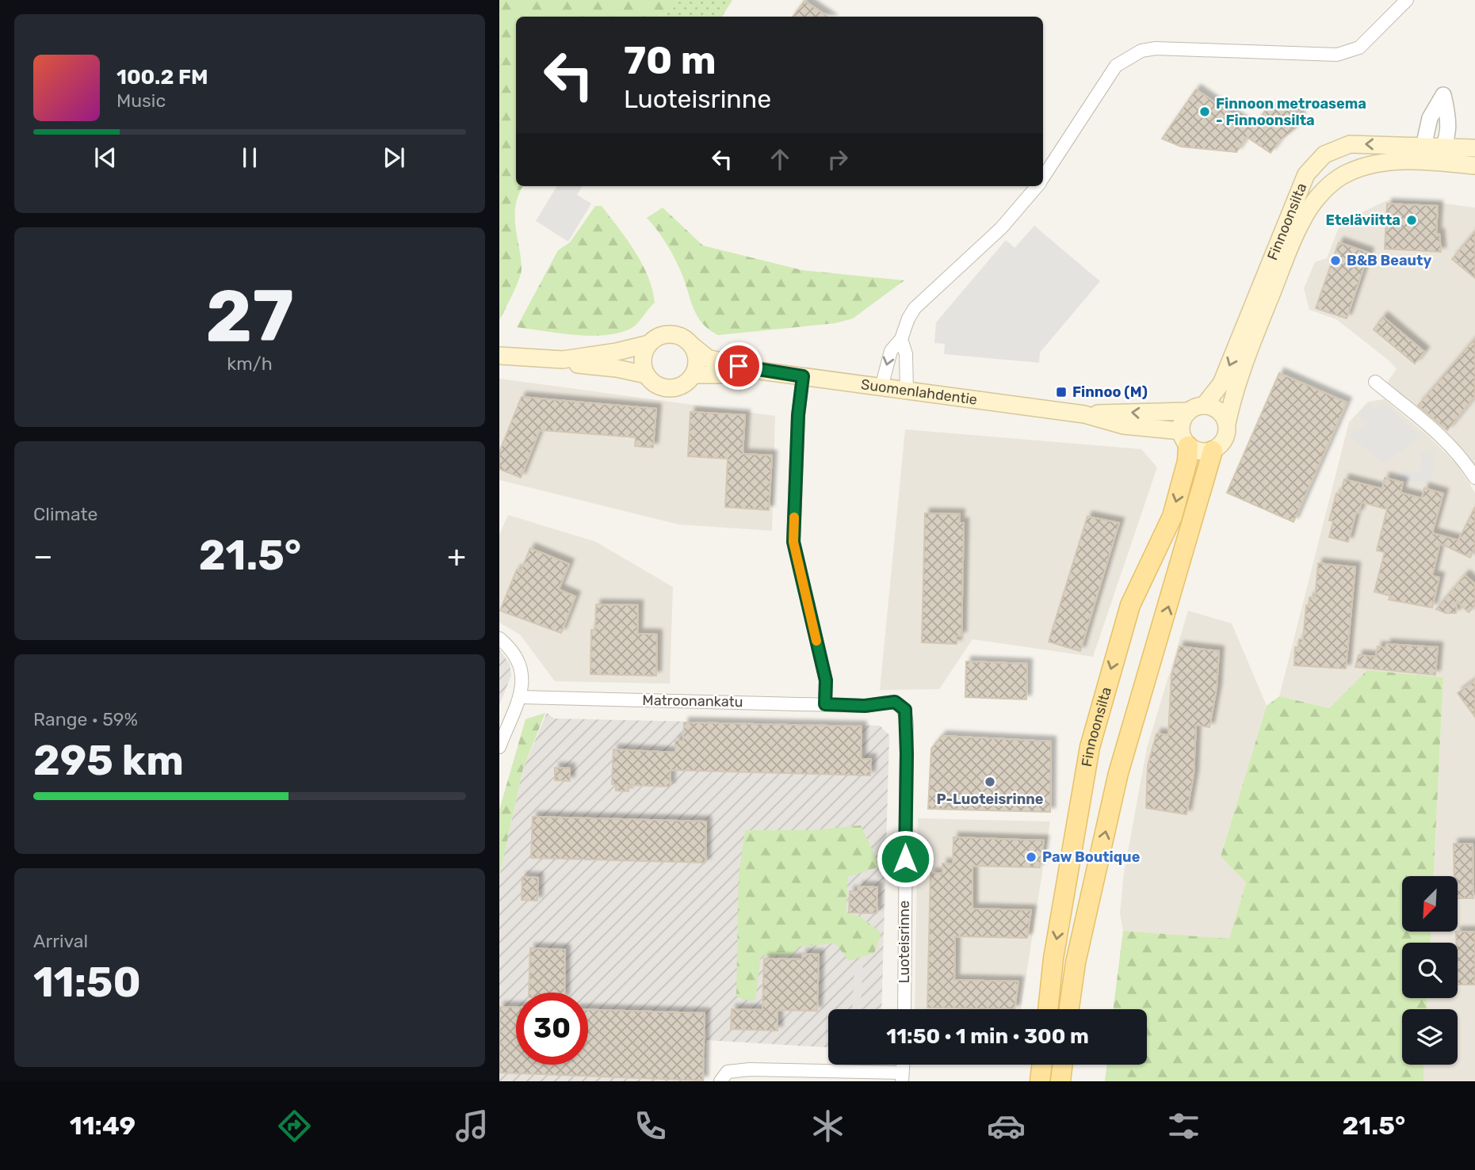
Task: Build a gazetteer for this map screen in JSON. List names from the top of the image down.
{
  "streets": {
    "main road": ["Finnoonsilta", "Suomenlahdentie"],
    "street": ["Matroonankatu", "Luoteisrinne"]
  },
  "crossings": [
    ["Finnoonsilta", "Suomenlahdentie"],
    ["Matroonankatu", "Luoteisrinne"]
  ],
  "places": {
    "other": [
      "Finnoon metroasema - Finnoonsilta",
      "Eteläviitta",
      "B&B Beauty",
      "P-Luoteisrinne",
      "Paw Boutique"
    ],
    "transit": ["Finnoo (M)"]
  },
  "north": "bottom left",
  "page": {
    "turn": ["70 m", "Luoteisrinne"],
    "song": ["100.2 FM", "Music"],
    "tile": [
      ["27", "km/h"],
      "Climate",
      ["Range · 59%", "295 km"],
      ["Arrival", "11:50"]
    ],
    "heat": ["−", "21.5°", "+"],
    "limit": "30",
    "trip": "11:50 · 1 min · 300 m",
    "tabs": ["11:49", "21.5°"]
  }
}
